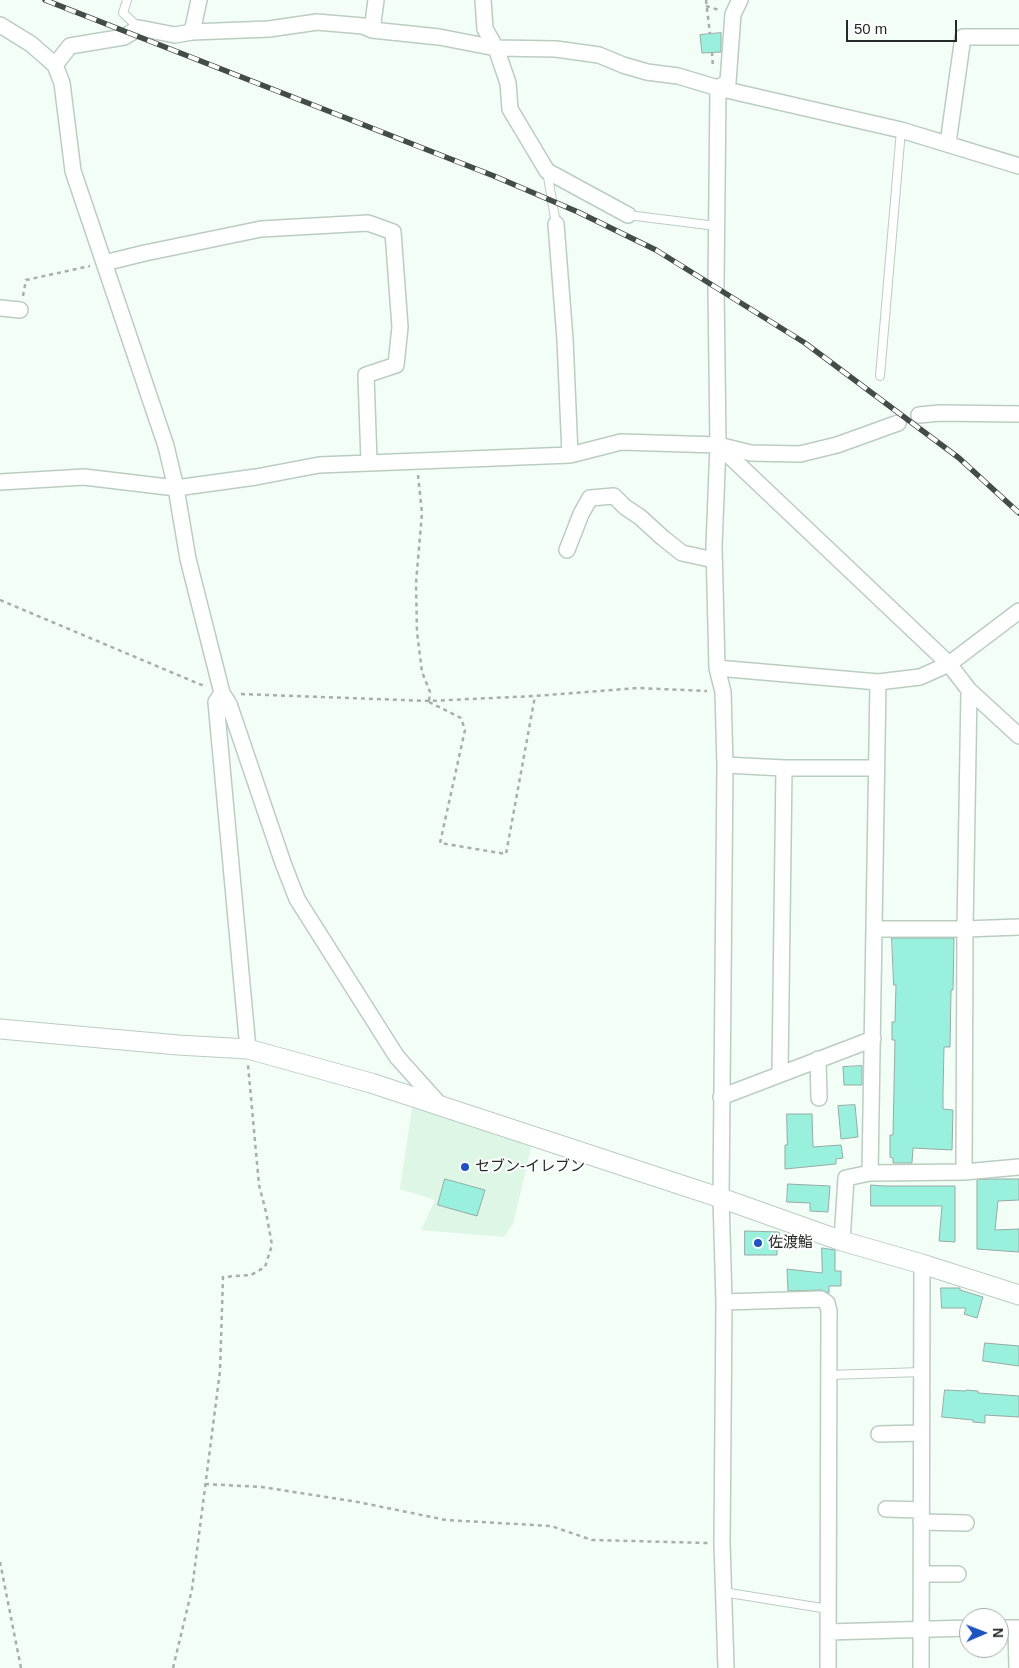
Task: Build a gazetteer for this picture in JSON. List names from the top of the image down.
{
  "places": ["セブン-イレブン", "佐渡鮨"],
  "scale_bar": "50 m",
  "north": "right"
}
